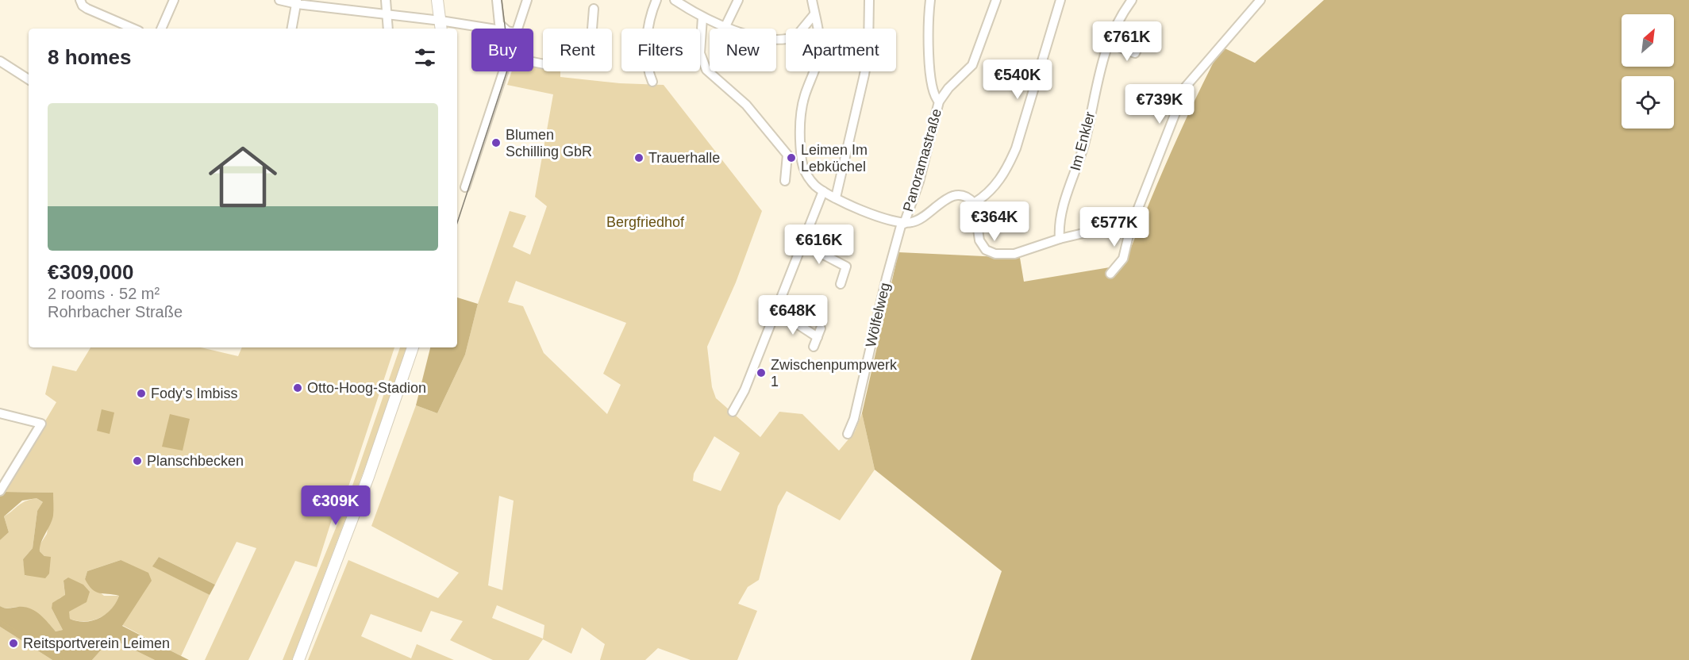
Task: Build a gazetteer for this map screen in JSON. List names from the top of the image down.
{
  "streets": {
    "street": ["Im Enkler", "Panoramastraße", "Wölfelweg"]
  },
  "crossings": [
    ["Panoramastraße", "Wölfelweg"]
  ],
  "parks": ["Bergfriedhof"],
  "places": [
    "Blumen Schilling GbR",
    "Trauerhalle",
    "Leimen Im Lebküchel",
    "Zwischenpumpwerk 1",
    "Otto-Hoog-Stadion",
    "Fody's Imbiss",
    "Planschbecken",
    "Reitsportverein Leimen"
  ],
  "north": "top right",
  "page": {
    "price": [
      "€761K",
      "€540K",
      "€739K",
      "€364K",
      "€577K",
      "€616K",
      "€648K",
      "€309K"
    ],
    "chip": [
      "Buy",
      "Rent",
      "Filters",
      "New",
      "Apartment"
    ],
    "heading": "8 homes",
    "list": [
      {
        "name": "€309,000",
        "note": "2 rooms · 52 m² · Rohrbacher Straße"
      }
    ]
  }
}
